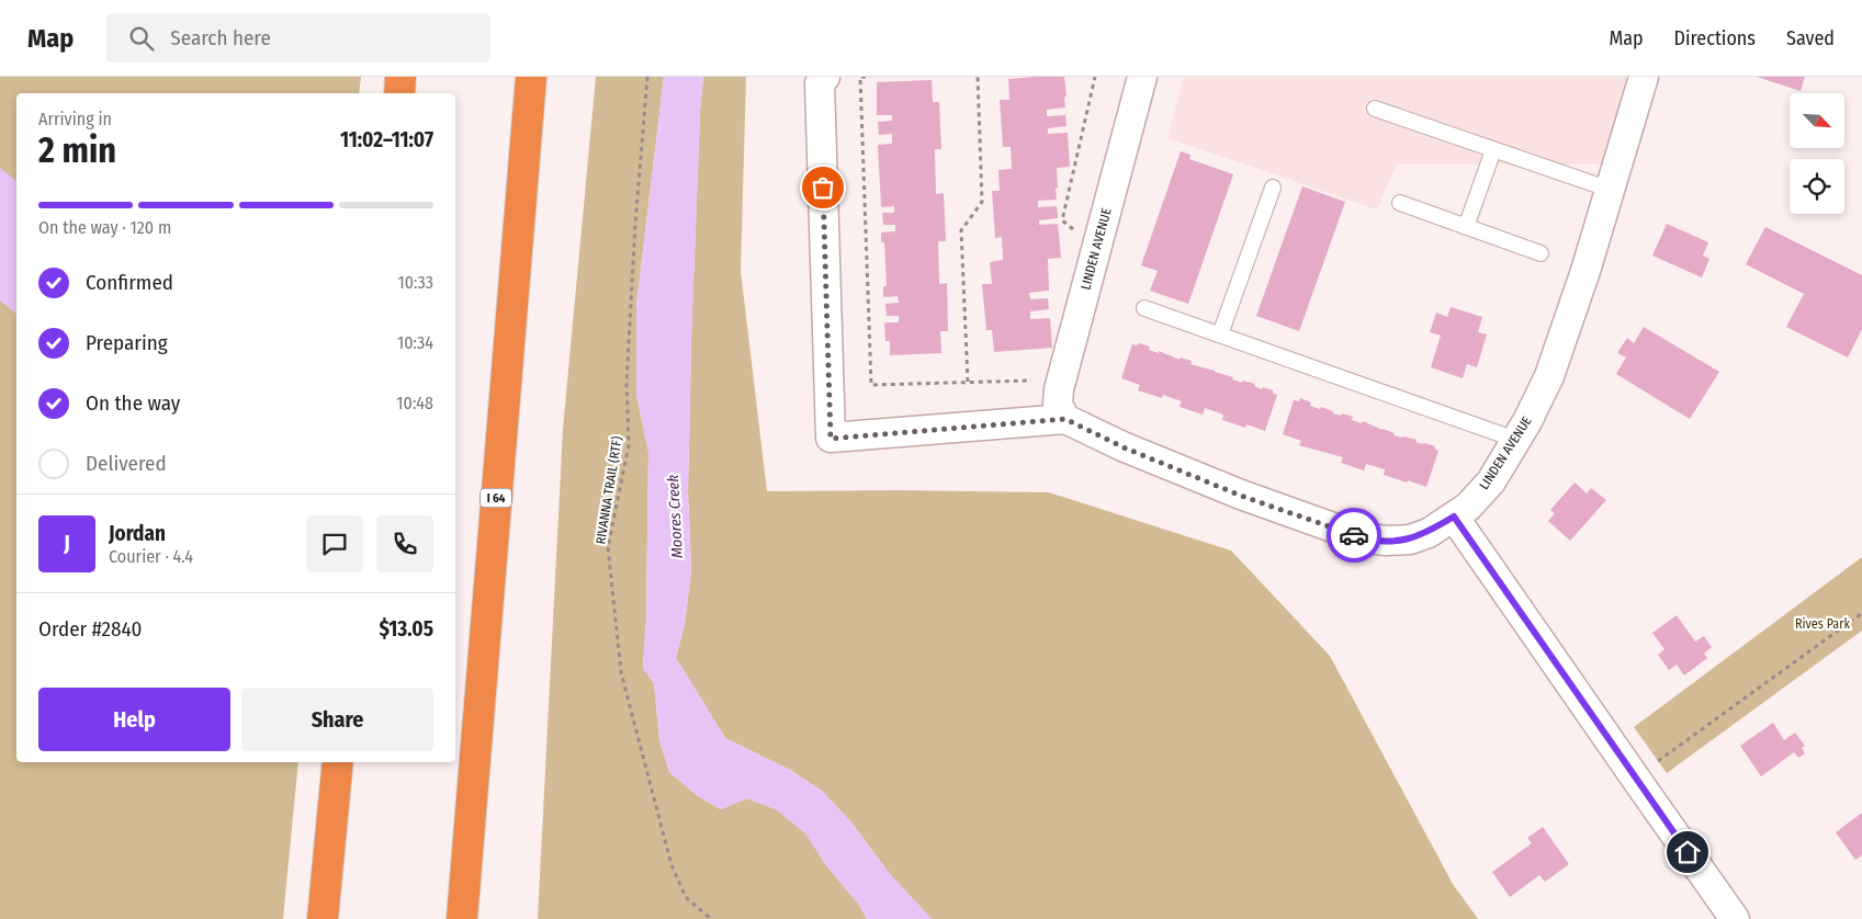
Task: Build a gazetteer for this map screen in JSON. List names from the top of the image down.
{
  "streets": {
    "highway": ["I 64"],
    "street": ["LINDEN AVENUE"],
    "path": ["RIVANNA TRAIL (RTF)"]
  },
  "water": ["Moores Creek"],
  "parks": ["Rives Park"],
  "north": "bottom right",
  "page": {
    "header": "Map",
    "search": "Search here",
    "nav": ["Map", "Directions", "Saved"],
    "heading": ["2 min", "Arriving in", "11:02–11:07"],
    "panel": [
      "Jordan",
      "Courier · 4.4",
      "Order #2840",
      "$13.05"
    ],
    "bar": "On the way · 120 m",
    "list": [
      ["Confirmed", "10:33"],
      ["Preparing", "10:34"],
      ["On the way", "10:48"],
      "Delivered"
    ],
    "round": "J",
    "buttons": ["Help", "Share"]
  }
}
